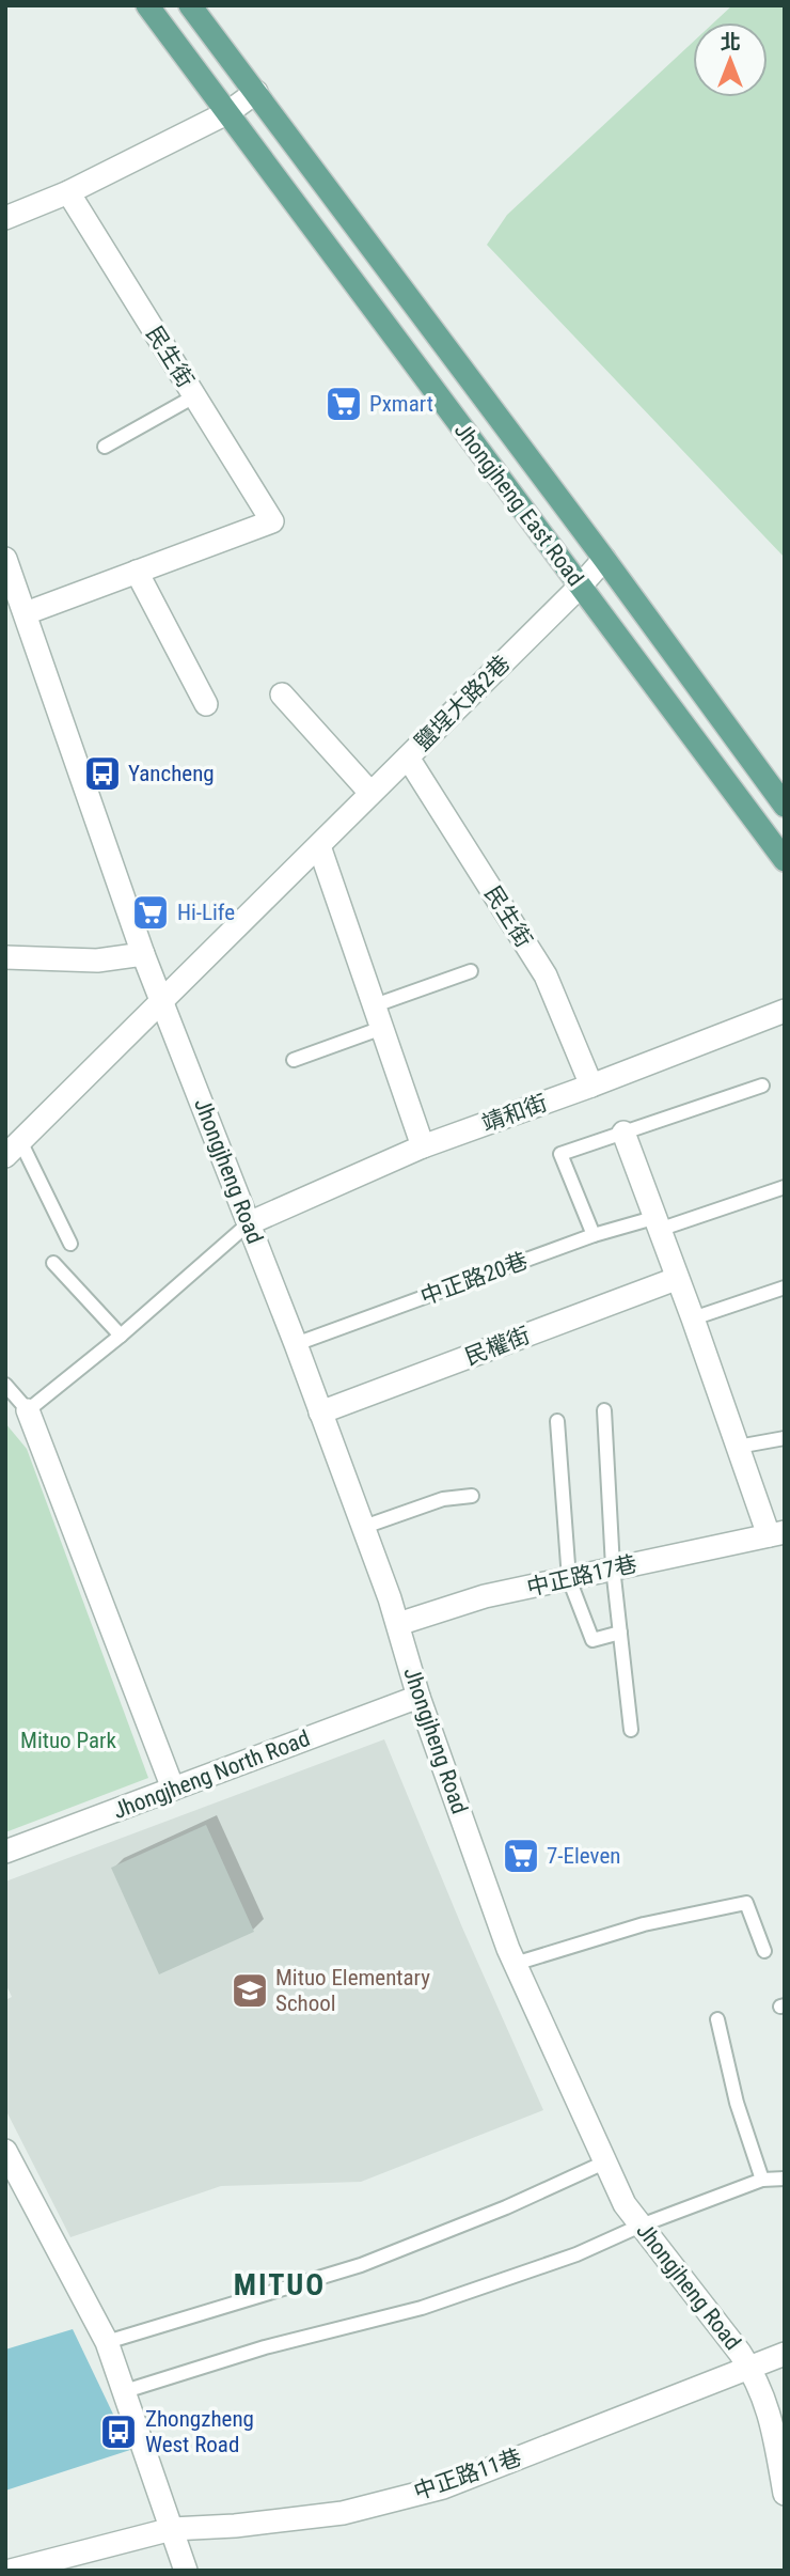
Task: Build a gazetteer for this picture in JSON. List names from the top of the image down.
{
  "streets": {
    "main road": ["Jhongjheng East Road"],
    "street": [
      "民生街",
      "鹽埕大路2巷",
      "靖和街",
      "Jhongjheng Road",
      "民權街",
      "中正路17巷",
      "Jhongjheng North Road",
      "中正路11巷"
    ],
    "lane": ["中正路20巷"]
  },
  "crossings": [
    ["民生街", "鹽埕大路2巷"],
    ["民生街", "靖和街"],
    ["Jhongjheng East Road", "鹽埕大路2巷"],
    ["鹽埕大路2巷", "Jhongjheng Road"],
    ["靖和街", "Jhongjheng Road"],
    ["Jhongjheng Road", "中正路20巷"],
    ["Jhongjheng Road", "民權街"],
    ["Jhongjheng Road", "中正路17巷"],
    ["Jhongjheng Road", "Jhongjheng North Road"],
    ["Jhongjheng Road", "中正路11巷"]
  ],
  "districts": ["MITUO"],
  "parks": ["Mituo Park"],
  "places": {
    "supermarket": ["Pxmart", "Hi-Life", "7-Eleven"],
    "bus stop": ["Yancheng", "Zhongzheng West Road"],
    "school or university": ["Mituo Elementary School"]
  },
  "north": "top"
}
